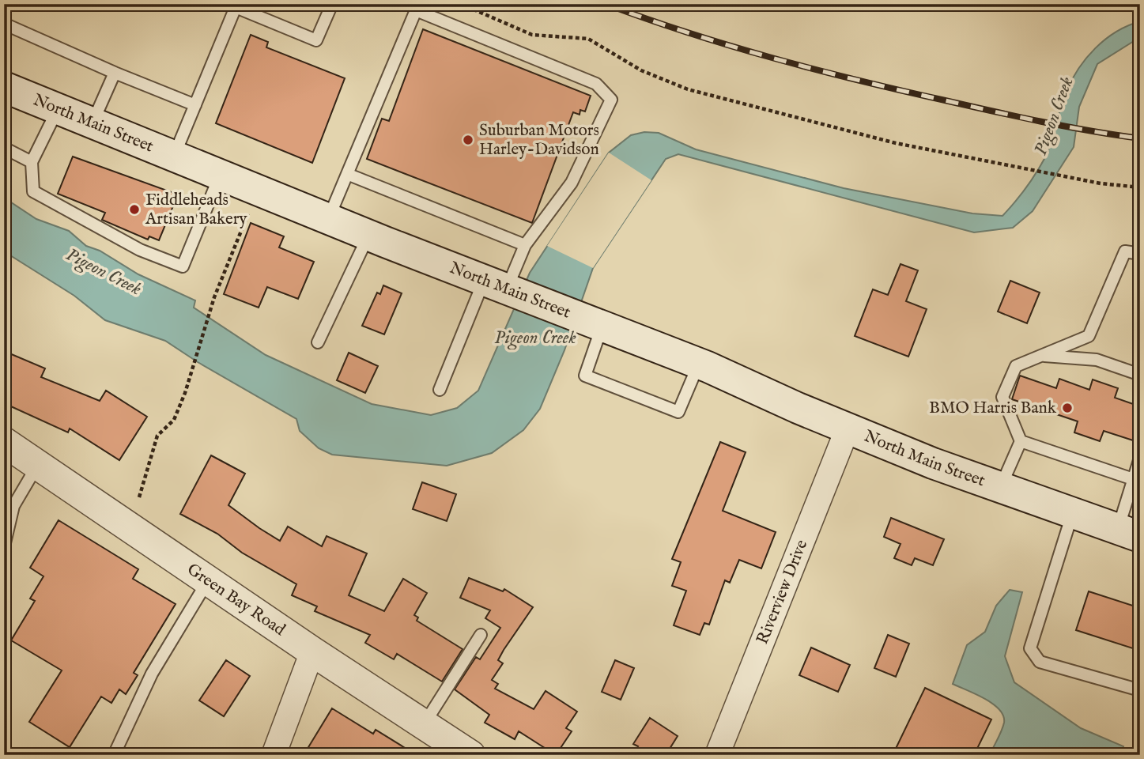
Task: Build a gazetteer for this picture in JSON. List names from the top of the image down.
{
  "streets": {
    "main road": ["North Main Street"],
    "street": ["Riverview Drive", "Green Bay Road"]
  },
  "crossings": [
    ["North Main Street", "Riverview Drive"]
  ],
  "water": ["Pigeon Creek"],
  "places": ["Suburban Motors Harley-Davidson", "Fiddleheads Artisan Bakery", "BMO Harris Bank"]
}
